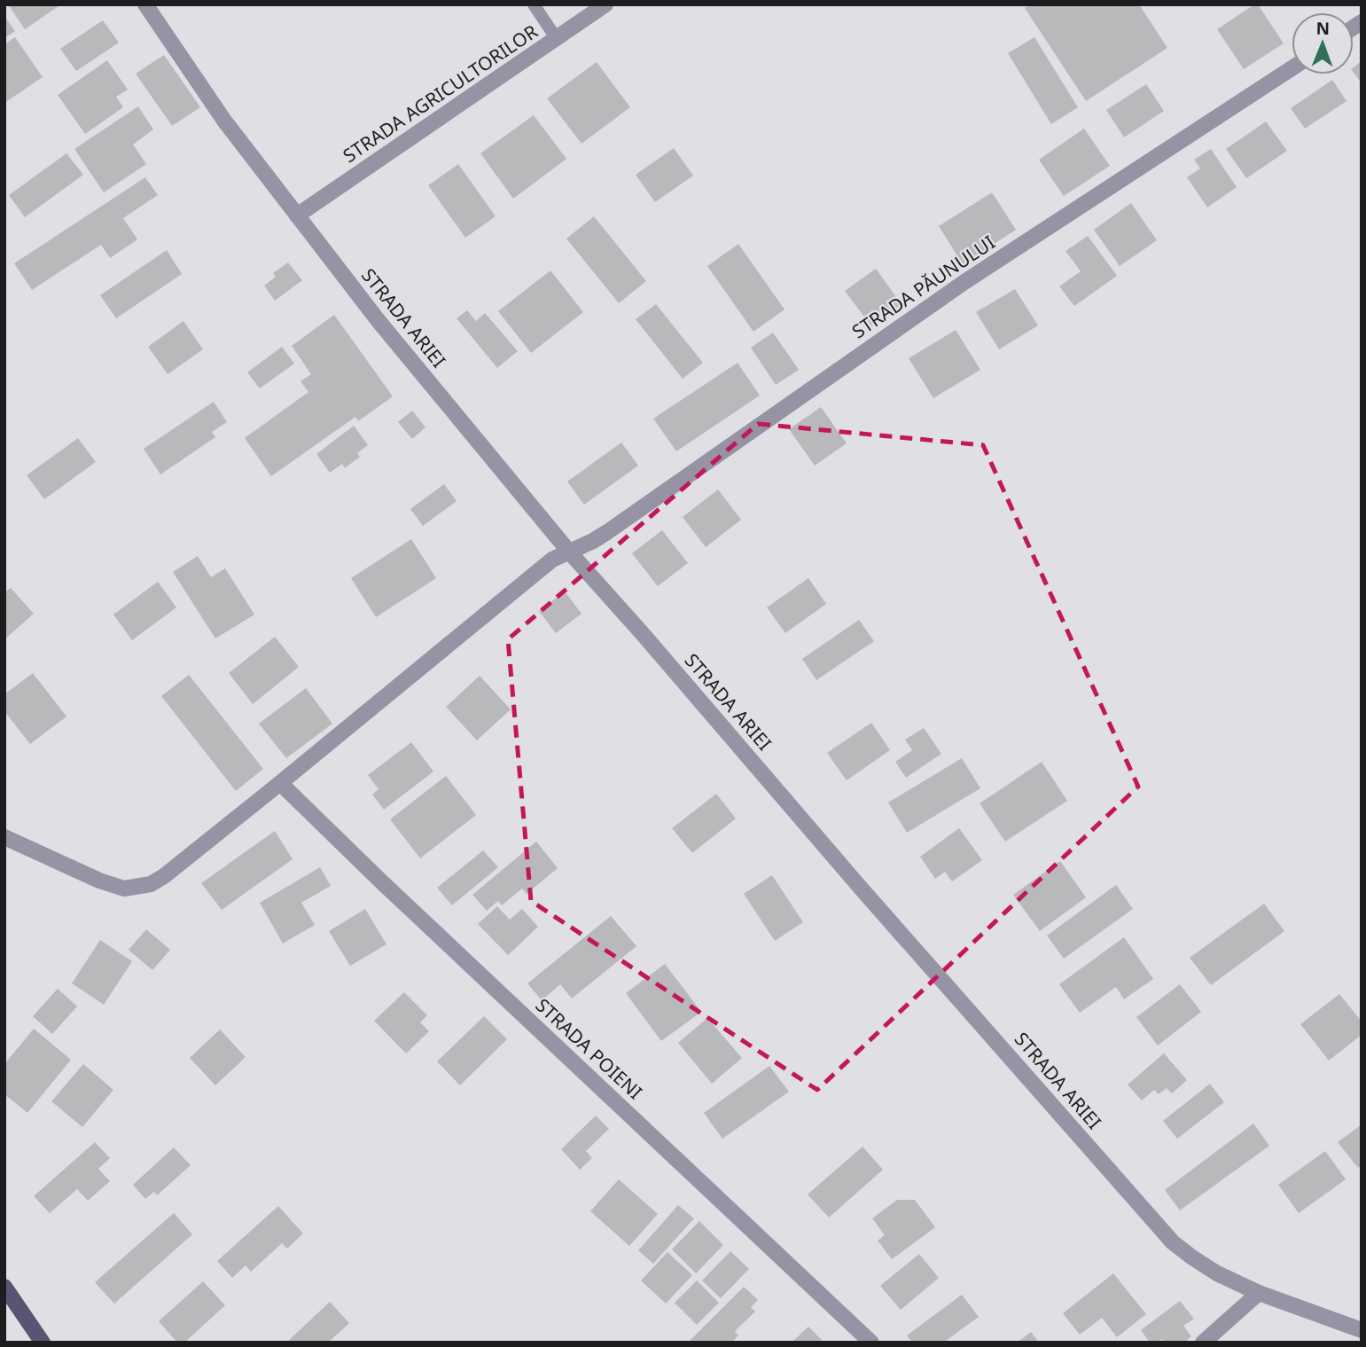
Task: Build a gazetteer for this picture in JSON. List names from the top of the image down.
{
  "streets": {
    "street": [
      "STRADA AGRICULTORILOR",
      "STRADA PĂUNULUI",
      "STRADA ARIEI",
      "STRADA POIENI"
    ]
  },
  "crossings": [
    ["STRADA AGRICULTORILOR", "STRADA ARIEI"],
    ["STRADA PĂUNULUI", "STRADA ARIEI"]
  ],
  "north": "top"
}
